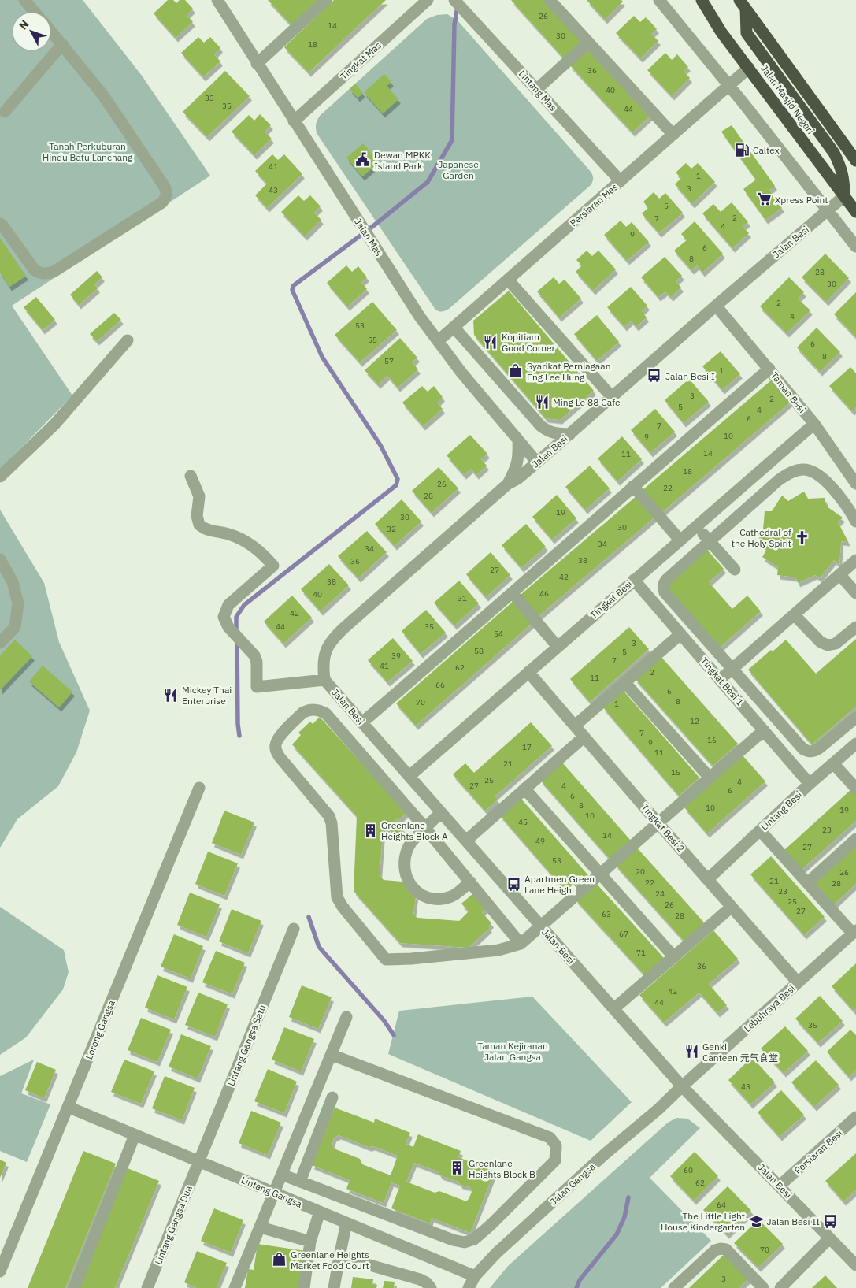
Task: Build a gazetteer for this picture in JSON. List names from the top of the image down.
{
  "streets": {
    "highway": ["Jalan Masjid Negeri"],
    "street": [
      "Tingkat Mas",
      "Lintang Mas",
      "Persiaran Mas",
      "Jalan Mas",
      "Jalan Besi",
      "Taman Besi",
      "Tingkat Besi",
      "Tingkat Besi 1",
      "Lintang Besi",
      "Tingkat Besi 2",
      "Lebuhraya Besi",
      "Lorong Gangsa",
      "Lintang Gangsa Satu",
      "Persiaran Besi",
      "Jalan Gangsa",
      "Lintang Gangsa",
      "Lintang Gangsa Dua"
    ]
  },
  "crossings": [
    ["Tingkat Mas", "Jalan Mas"],
    ["Lintang Mas", "Persiaran Mas"],
    ["Jalan Masjid Negeri", "Persiaran Mas"],
    ["Jalan Masjid Negeri", "Jalan Besi"],
    ["Persiaran Mas", "Jalan Mas"],
    ["Jalan Mas", "Jalan Besi"],
    ["Jalan Besi", "Taman Besi"],
    ["Jalan Besi", "Tingkat Besi"],
    ["Jalan Besi", "Lebuhraya Besi"],
    ["Jalan Besi", "Persiaran Besi"],
    ["Jalan Besi", "Jalan Gangsa"],
    ["Taman Besi", "Tingkat Besi"],
    ["Tingkat Besi", "Tingkat Besi 1"],
    ["Tingkat Besi", "Tingkat Besi 2"],
    ["Tingkat Besi 1", "Lintang Besi"],
    ["Lintang Besi", "Tingkat Besi 2"],
    ["Tingkat Besi 2", "Lebuhraya Besi"],
    ["Lebuhraya Besi", "Jalan Gangsa"],
    ["Lorong Gangsa", "Lintang Gangsa"],
    ["Lintang Gangsa Satu", "Lintang Gangsa"],
    ["Lintang Gangsa Satu", "Lintang Gangsa Dua"],
    ["Jalan Gangsa", "Lintang Gangsa"],
    ["Lintang Gangsa", "Lintang Gangsa Dua"]
  ],
  "parks": ["Tanah Perkuburan Hindu Batu Lanchang", "Japanese Garden", "Taman Kejiranan Jalan Gangsa"],
  "places": {
    "fuel station": ["Caltex"],
    "public building": ["Dewan MPKK Island Park"],
    "supermarket": ["Xpress Point"],
    "restaurant": [
      "Kopitiam Good Corner",
      "Ming Le 88 Cafe",
      "Mickey Thai Enterprise",
      "Genki Canteen 元气食堂"
    ],
    "shop": ["Syarikat Perniagaan Eng Lee Hung", "Greenlane Heights Market Food Court"],
    "bus stop": ["Jalan Besi I", "Apartmen Green Lane Height", "Jalan Besi II"],
    "church": ["Cathedral of the Holy Spirit"],
    "building": ["Greenlane Heights Block A", "Greenlane Heights Block B"],
    "school or university": ["The Little Light House Kindergarten"]
  },
  "house_numbers": [
    "26",
    "14",
    "30",
    "18",
    "36",
    "40",
    "33",
    "35",
    "44",
    "41",
    "1",
    "3",
    "43",
    "5",
    "2",
    "7",
    "4",
    "9",
    "6",
    "8",
    "28",
    "30",
    "2",
    "4",
    "53",
    "55",
    "6",
    "8",
    "57",
    "1",
    "3",
    "2",
    "5",
    "4",
    "6",
    "7",
    "10",
    "9",
    "14",
    "11",
    "18",
    "26",
    "22",
    "28",
    "19",
    "30",
    "30",
    "32",
    "34",
    "34",
    "38",
    "36",
    "27",
    "42",
    "38",
    "46",
    "40",
    "31",
    "42",
    "44",
    "35",
    "54",
    "3",
    "58",
    "5",
    "39",
    "7",
    "41",
    "62",
    "2",
    "11",
    "66",
    "6",
    "8",
    "70",
    "1",
    "12",
    "7",
    "16",
    "9",
    "17",
    "11",
    "21",
    "15",
    "25",
    "4",
    "27",
    "4",
    "6",
    "6",
    "8",
    "10",
    "19",
    "10",
    "45",
    "23",
    "14",
    "49",
    "27",
    "53",
    "20",
    "26",
    "21",
    "22",
    "28",
    "23",
    "24",
    "25",
    "26",
    "27",
    "63",
    "28",
    "67",
    "71",
    "36",
    "42",
    "44",
    "35",
    "43",
    "60",
    "62",
    "64",
    "70",
    "3"
  ],
  "north": "top left"
}
